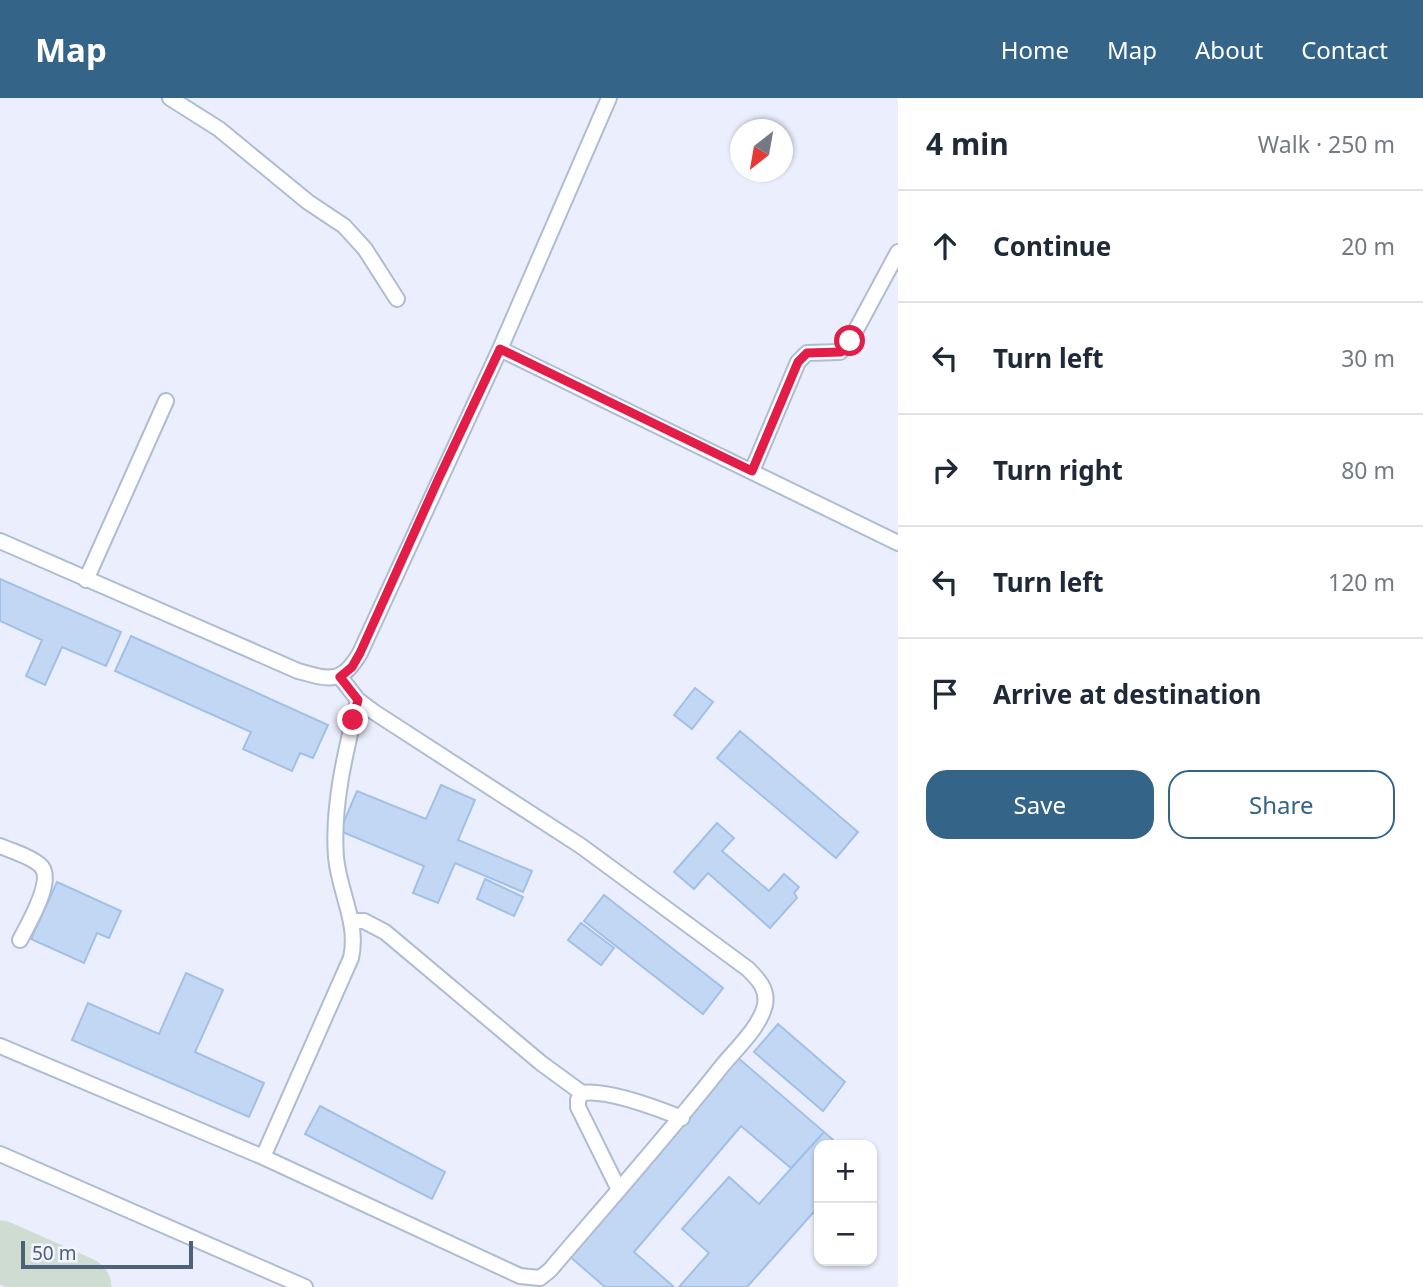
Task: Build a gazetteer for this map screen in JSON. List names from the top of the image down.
{
  "scale_bar": "50 m",
  "north": "bottom left",
  "page": {
    "header": "Map",
    "nav": [
      "Home",
      "Map",
      "About",
      "Contact"
    ],
    "heading": ["4 min", "Walk · 250 m"],
    "list": [
      ["Continue", "20 m"],
      ["Turn left", "30 m"],
      ["Turn right", "80 m"],
      ["Turn left", "120 m"],
      "Arrive at destination"
    ],
    "buttons": ["Save", "Share"],
    "map_buttons": ["+", "−"],
    "scale": "50 m"
  }
}
